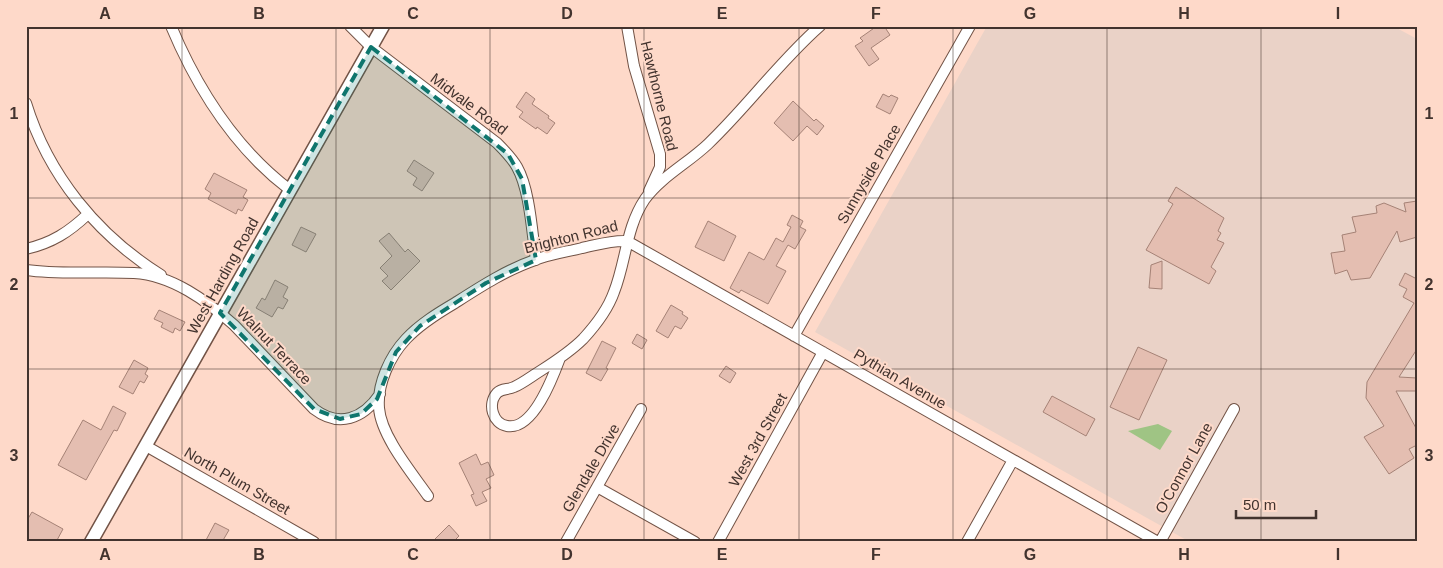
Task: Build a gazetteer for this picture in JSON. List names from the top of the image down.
{
  "streets": {
    "street": [
      "Hawthorne Road",
      "Midvale Road",
      "Sunnyside Place",
      "Brighton Road",
      "West Harding Road",
      "Walnut Terrace",
      "Pythian Avenue",
      "West 3rd Street",
      "Glendale Drive",
      "O'Connor Lane",
      "North Plum Street"
    ]
  },
  "crossings": [
    ["Hawthorne Road", "Brighton Road"],
    ["Midvale Road", "Brighton Road"],
    ["Midvale Road", "West Harding Road"],
    ["Sunnyside Place", "Pythian Avenue"],
    ["Brighton Road", "Walnut Terrace"],
    ["Brighton Road", "Pythian Avenue"],
    ["West Harding Road", "Walnut Terrace"],
    ["West Harding Road", "North Plum Street"],
    ["Pythian Avenue", "West 3rd Street"],
    ["Pythian Avenue", "O'Connor Lane"]
  ],
  "scale_bar": "50 m",
  "grid": {
    "columns": [
      "A",
      "B",
      "C",
      "D",
      "E",
      "F",
      "G",
      "H",
      "I"
    ],
    "rows": ["1", "2", "3"]
  }
}
